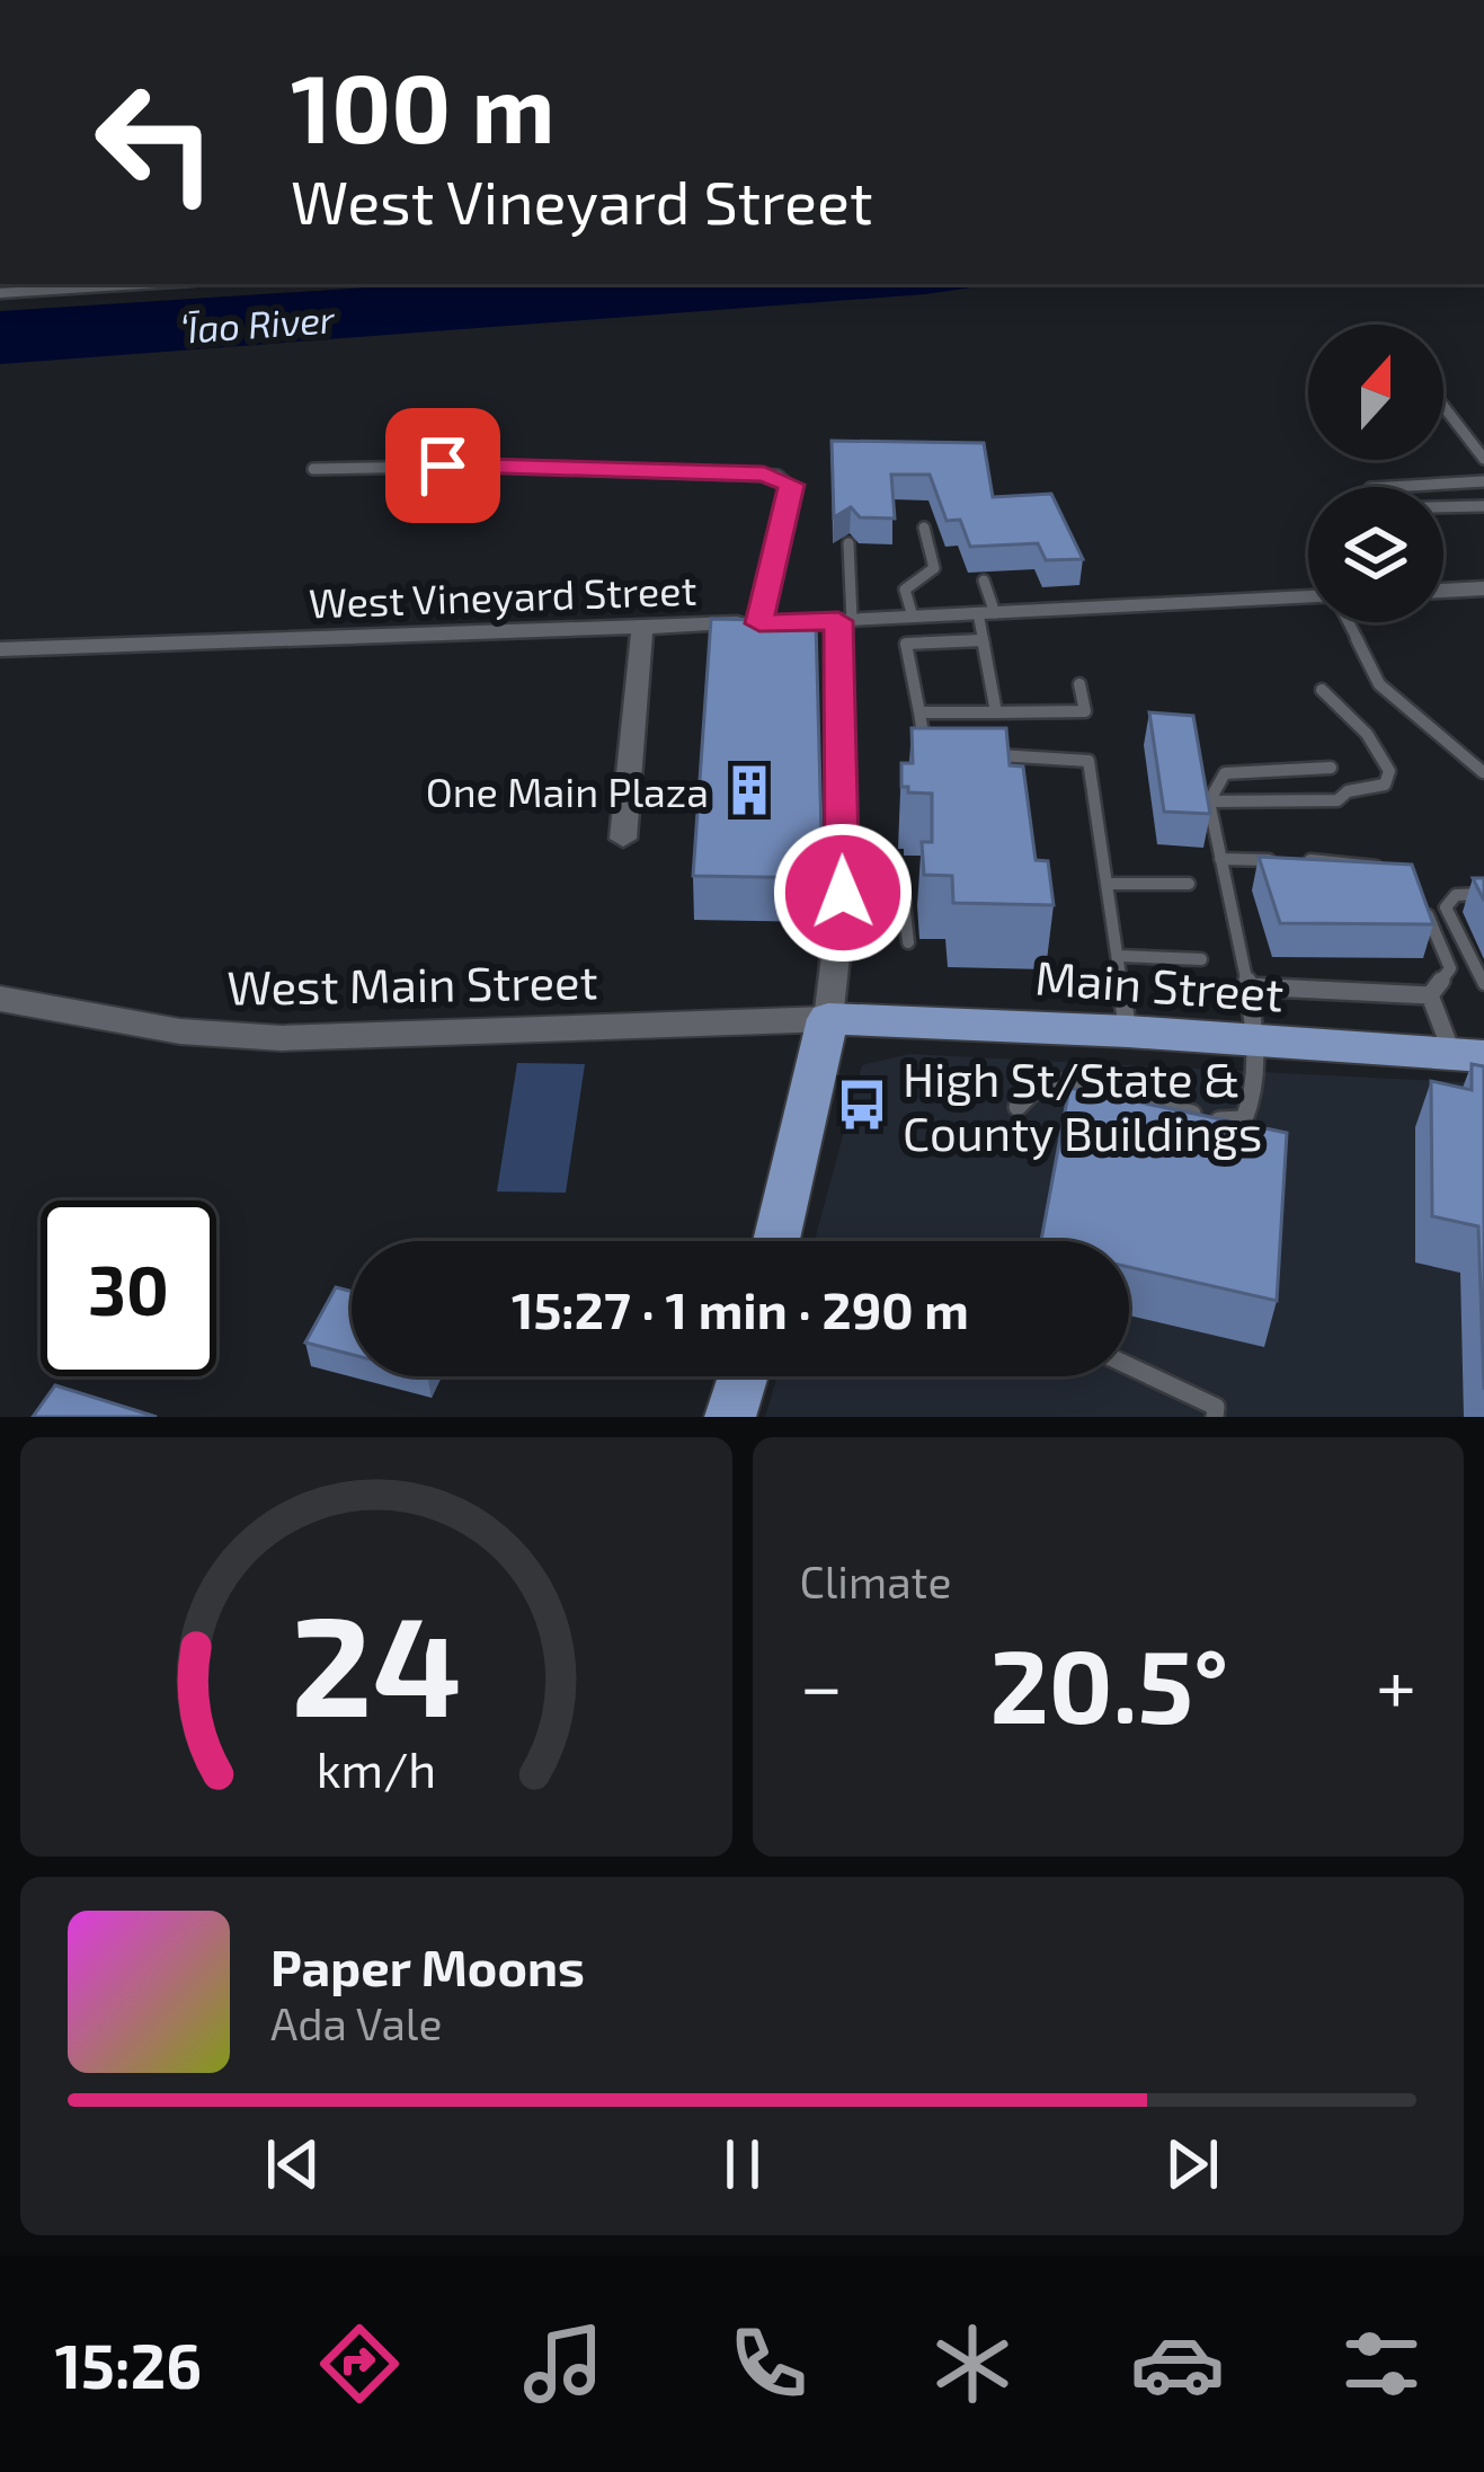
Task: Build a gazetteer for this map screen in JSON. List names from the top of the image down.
{
  "streets": {
    "main road": ["Main Street"],
    "street": ["West Vineyard Street", "West Main Street"]
  },
  "crossings": [
    ["West Main Street", "Main Street"]
  ],
  "water": ["ʻĪao River"],
  "places": {
    "building": ["One Main Plaza"],
    "bus stop": ["High St/State & County Buildings"]
  },
  "north": "top",
  "page": {
    "turn": ["100 m", "West Vineyard Street"],
    "limit": "30",
    "trip": "15:27 · 1 min · 290 m",
    "tile": "Climate",
    "heat": ["−", "20.5°", "+"],
    "song": ["Paper Moons", "Ada Vale"],
    "tabs": "15:26",
    "gauge": ["24", "km/h"]
  }
}
